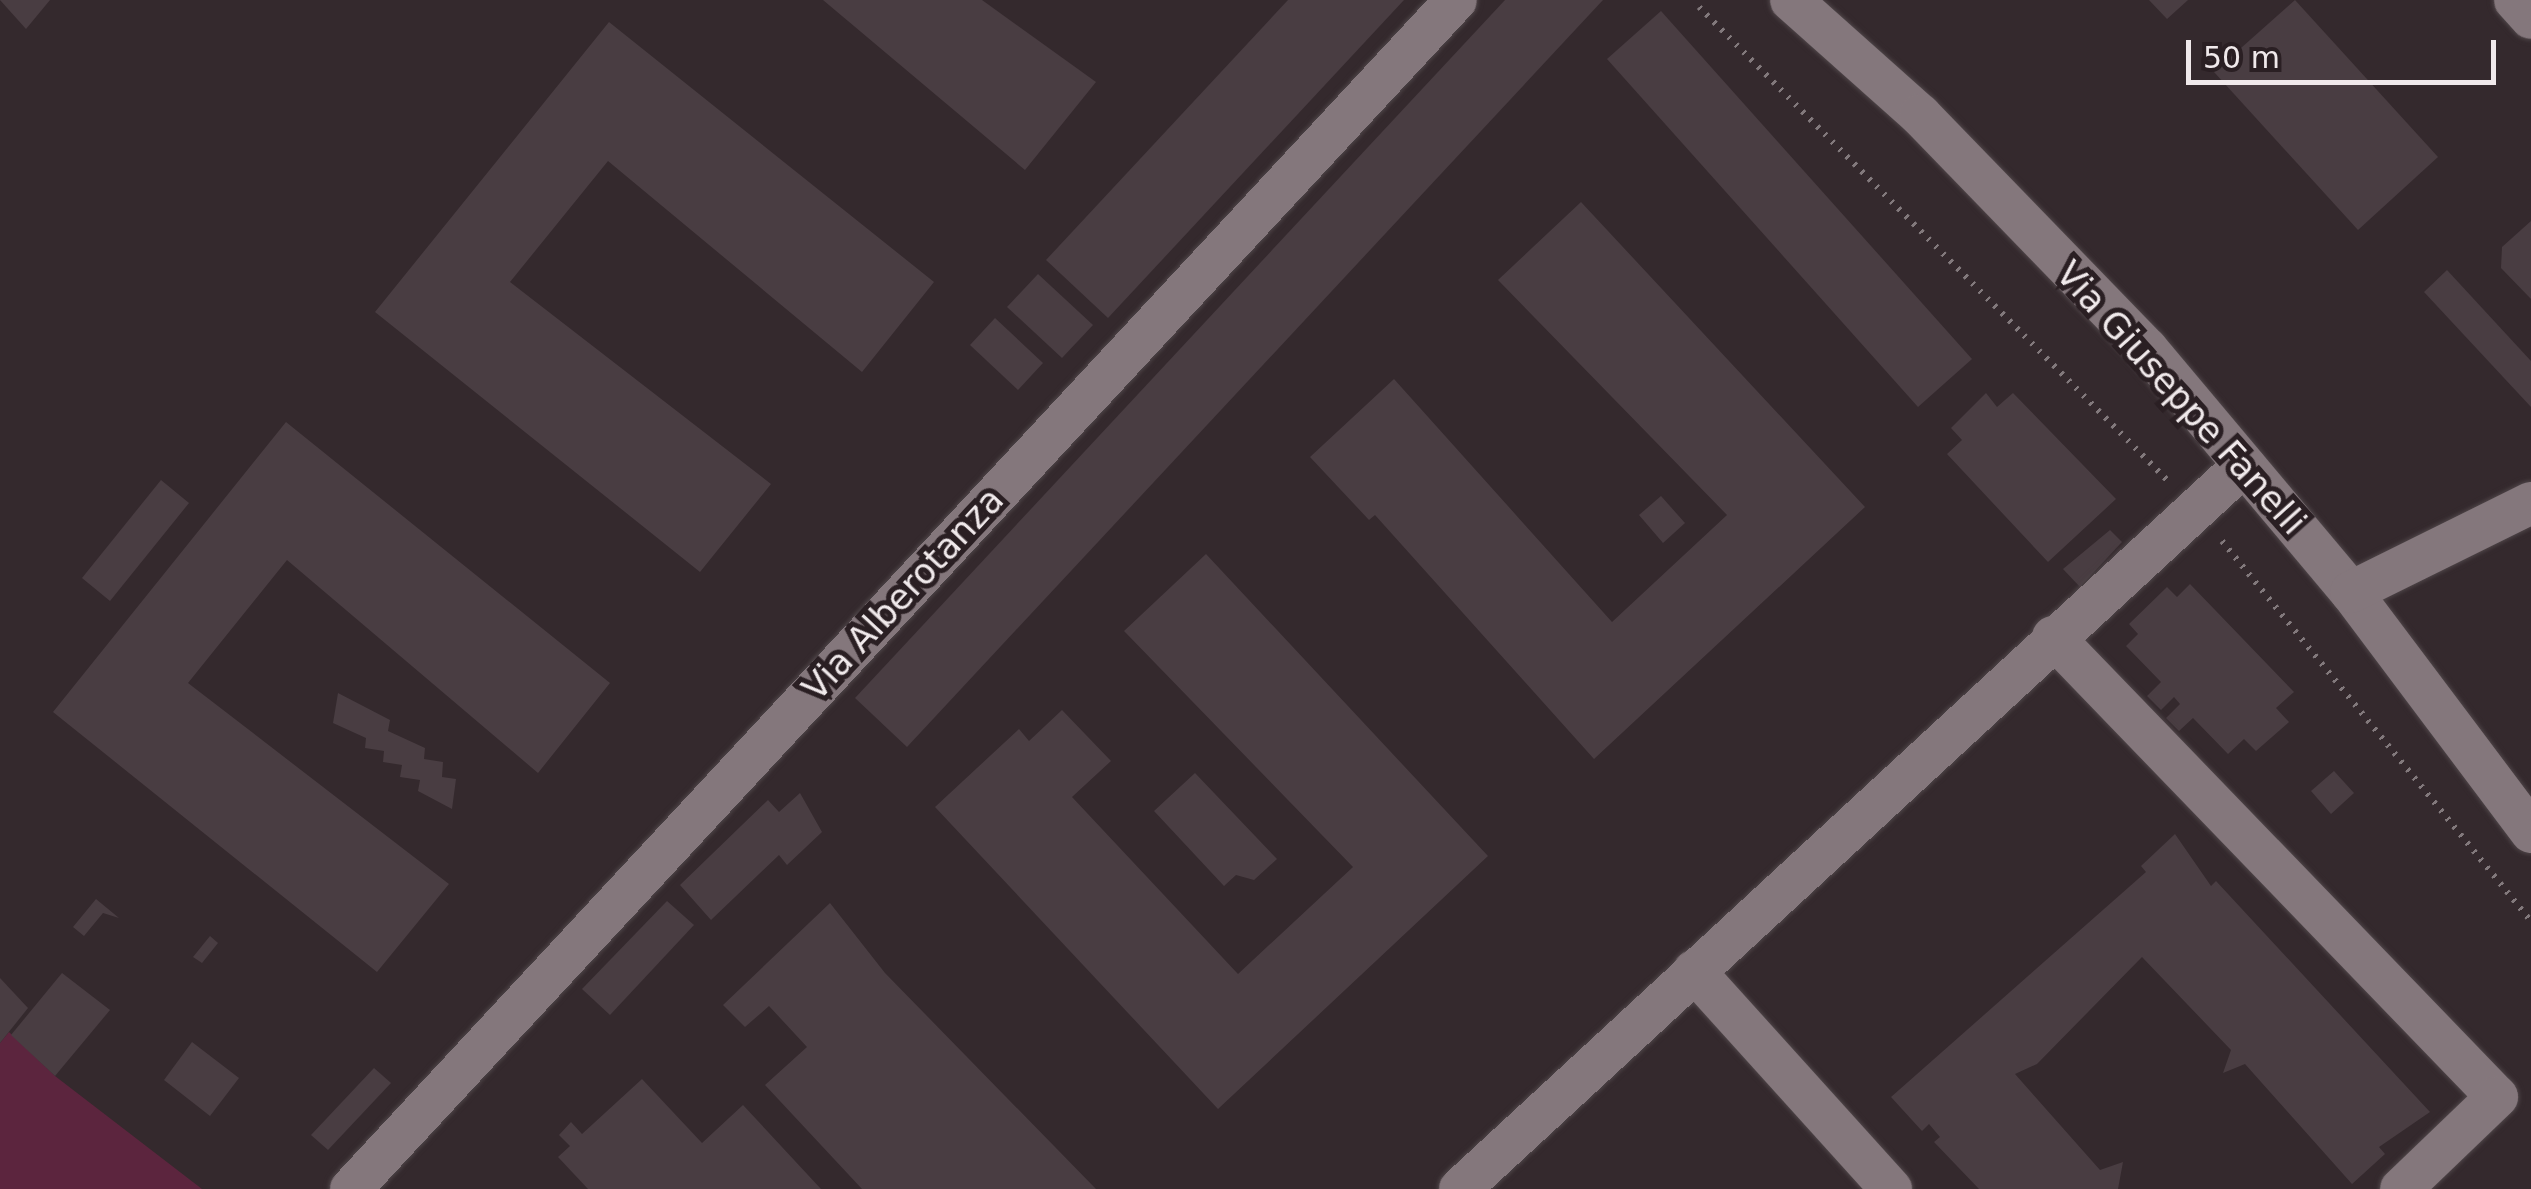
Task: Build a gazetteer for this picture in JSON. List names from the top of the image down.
{
  "streets": {
    "street": ["Via Giuseppe Fanelli", "Via Alberotanza"]
  },
  "scale_bar": "50 m"
}
